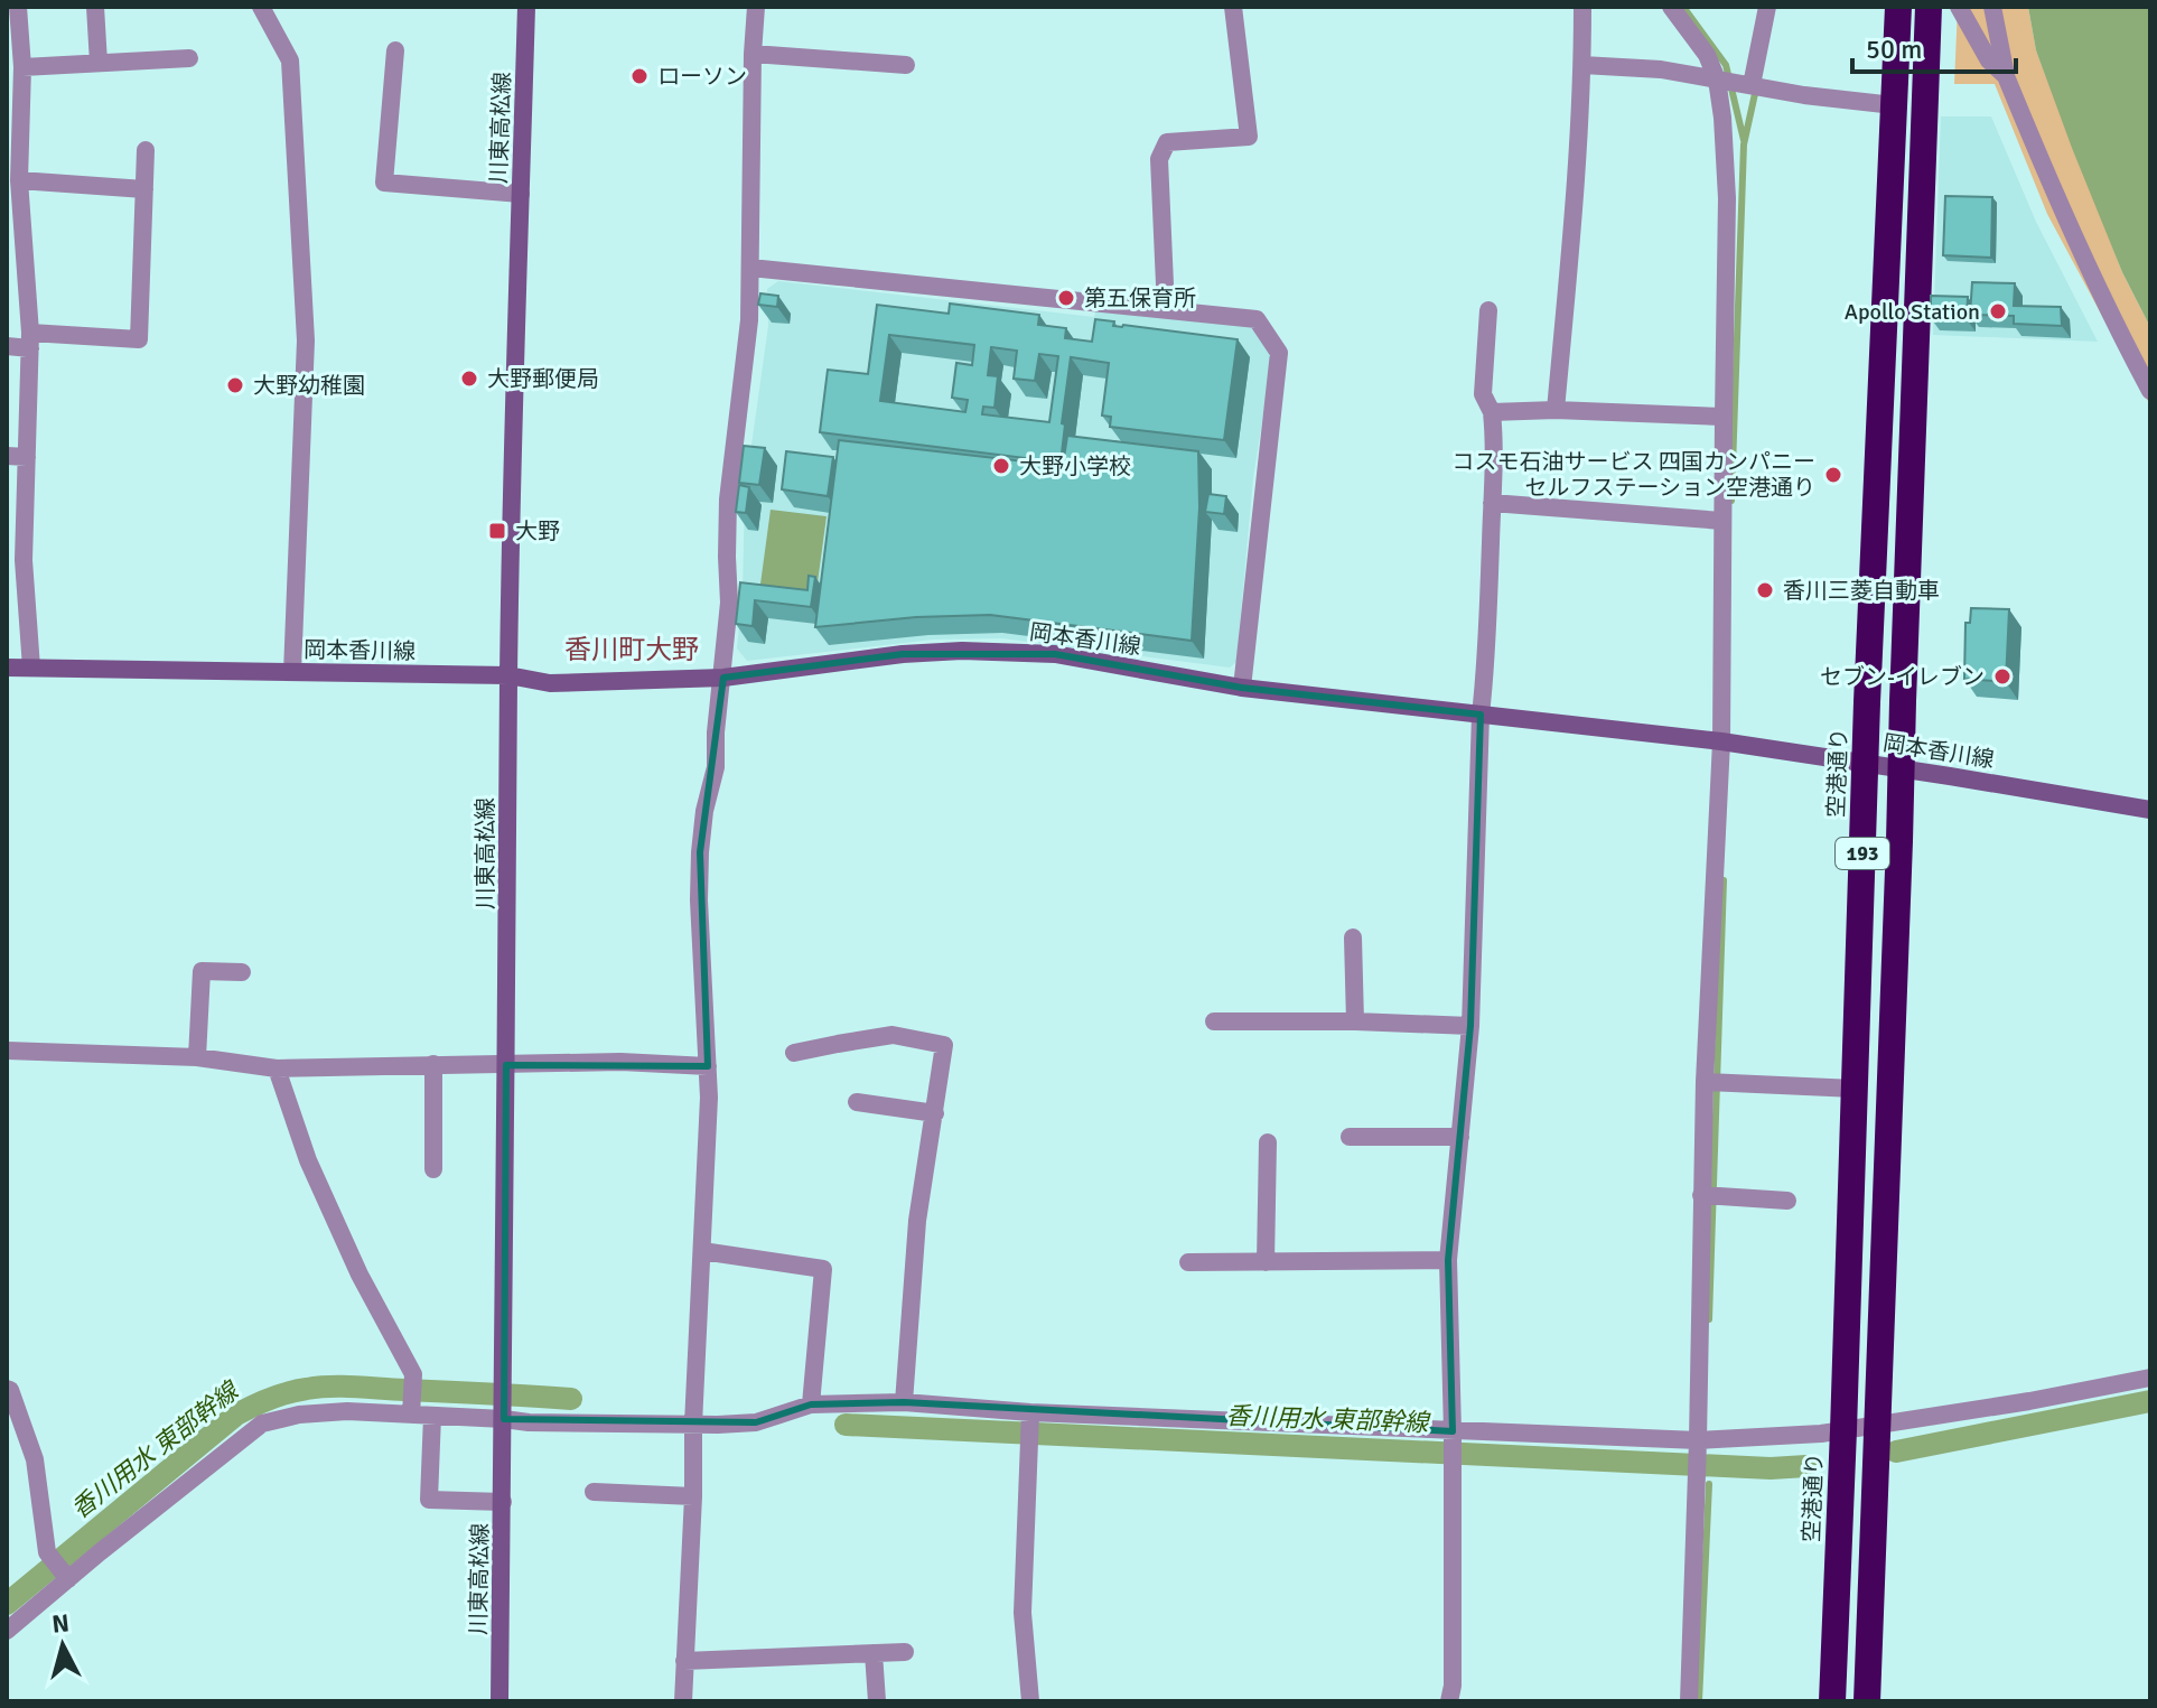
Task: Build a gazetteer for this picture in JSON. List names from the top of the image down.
{
  "streets": {
    "highway": ["空港通り", "193"],
    "main road": ["川東高松線", "岡本香川線"]
  },
  "crossings": [
    ["川東高松線", "岡本香川線"],
    ["岡本香川線", "空港通り"],
    ["岡本香川線", "193"]
  ],
  "districts": ["香川町大野"],
  "water": ["香川用水 東部幹線"],
  "places": {
    "other": [
      "ローソン",
      "第五保育所",
      "Apollo Station",
      "大野郵便局",
      "大野幼稚園",
      "大野小学校",
      "コスモ石油サービス 四国カンパニー セルフステーション空港通り",
      "香川三菱自動車",
      "セブン-イレブン"
    ],
    "transit": ["大野"]
  },
  "scale_bar": "50 m",
  "north": "top"
}
